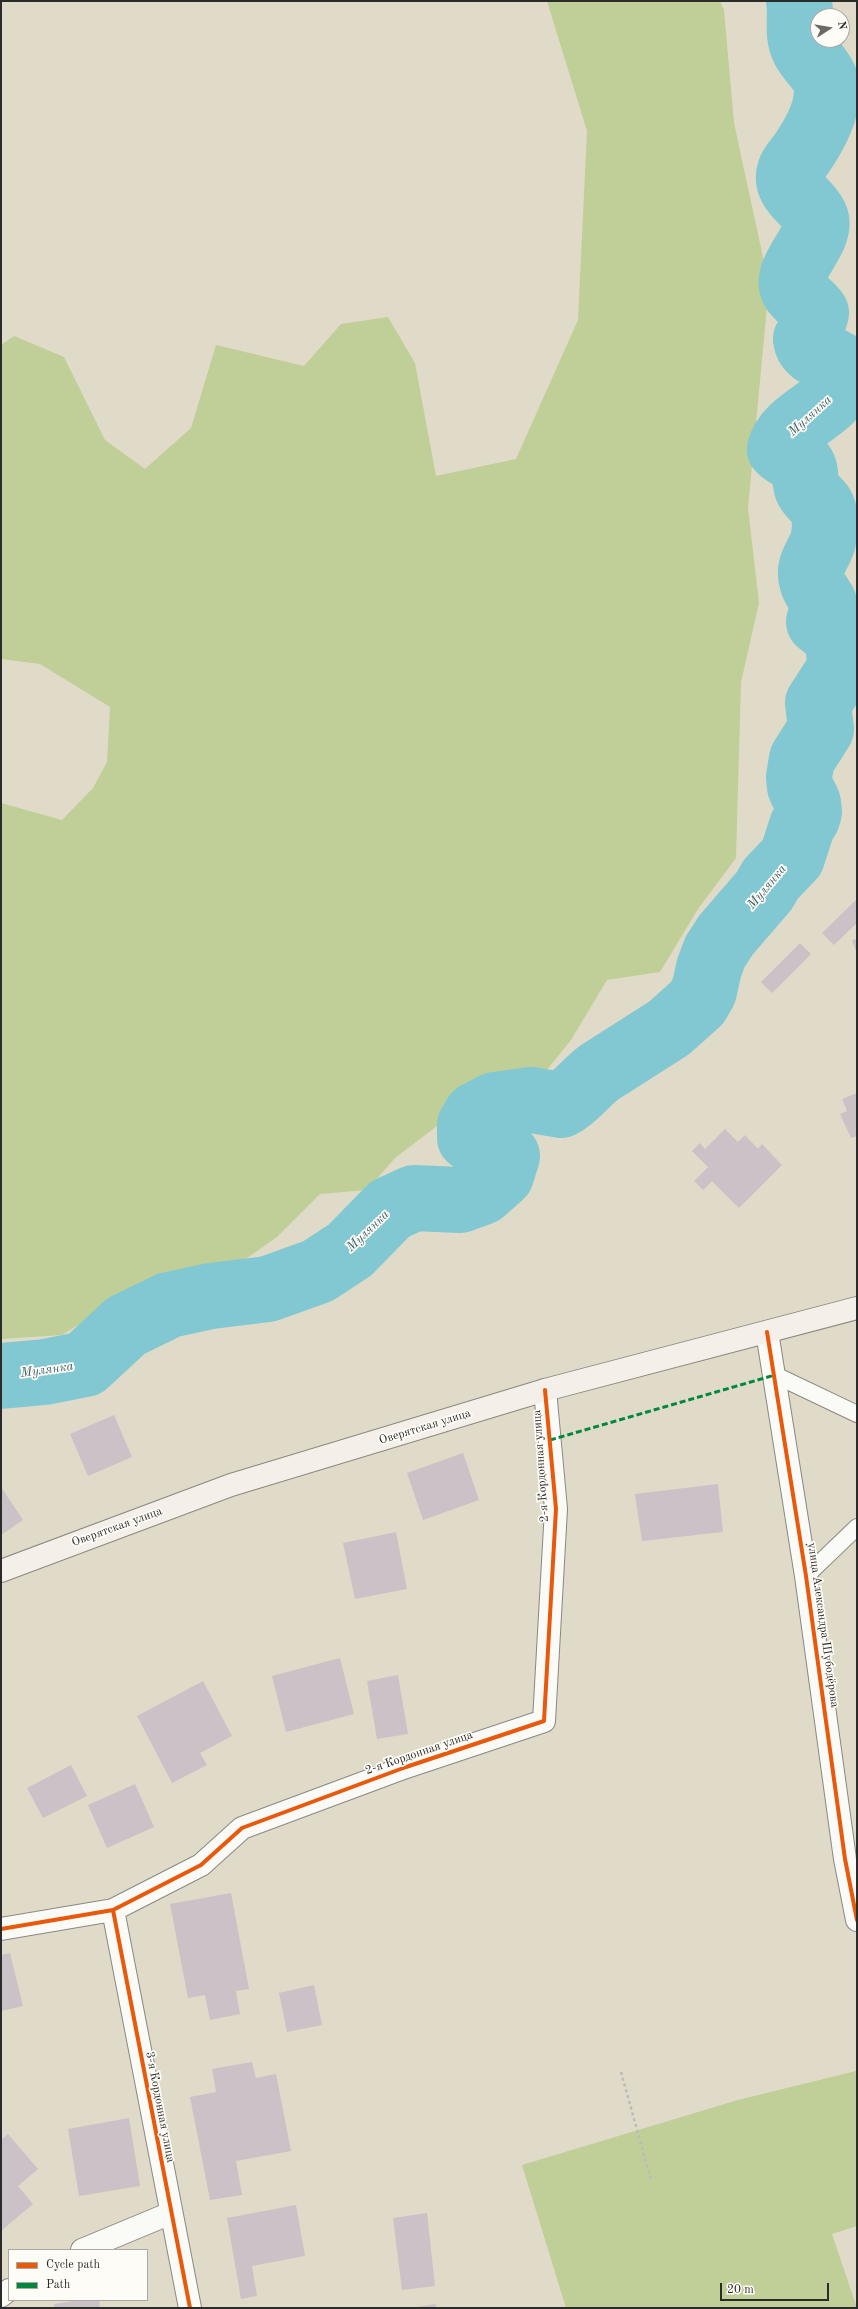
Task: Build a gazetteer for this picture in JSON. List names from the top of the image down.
{
  "streets": {
    "main road": ["Оверятская улица"],
    "street": ["2-я Кордонная улица", "улица Александра Шубодёрова", "3-я Кордонная улица"]
  },
  "crossings": [
    ["Оверятская улица", "2-я Кордонная улица"],
    ["Оверятская улица", "улица Александра Шубодёрова"],
    ["2-я Кордонная улица", "3-я Кордонная улица"]
  ],
  "water": ["Мулянка"],
  "legend": ["Cycle path", "Path"],
  "scale_bar": "20 m",
  "north": "right"
}
